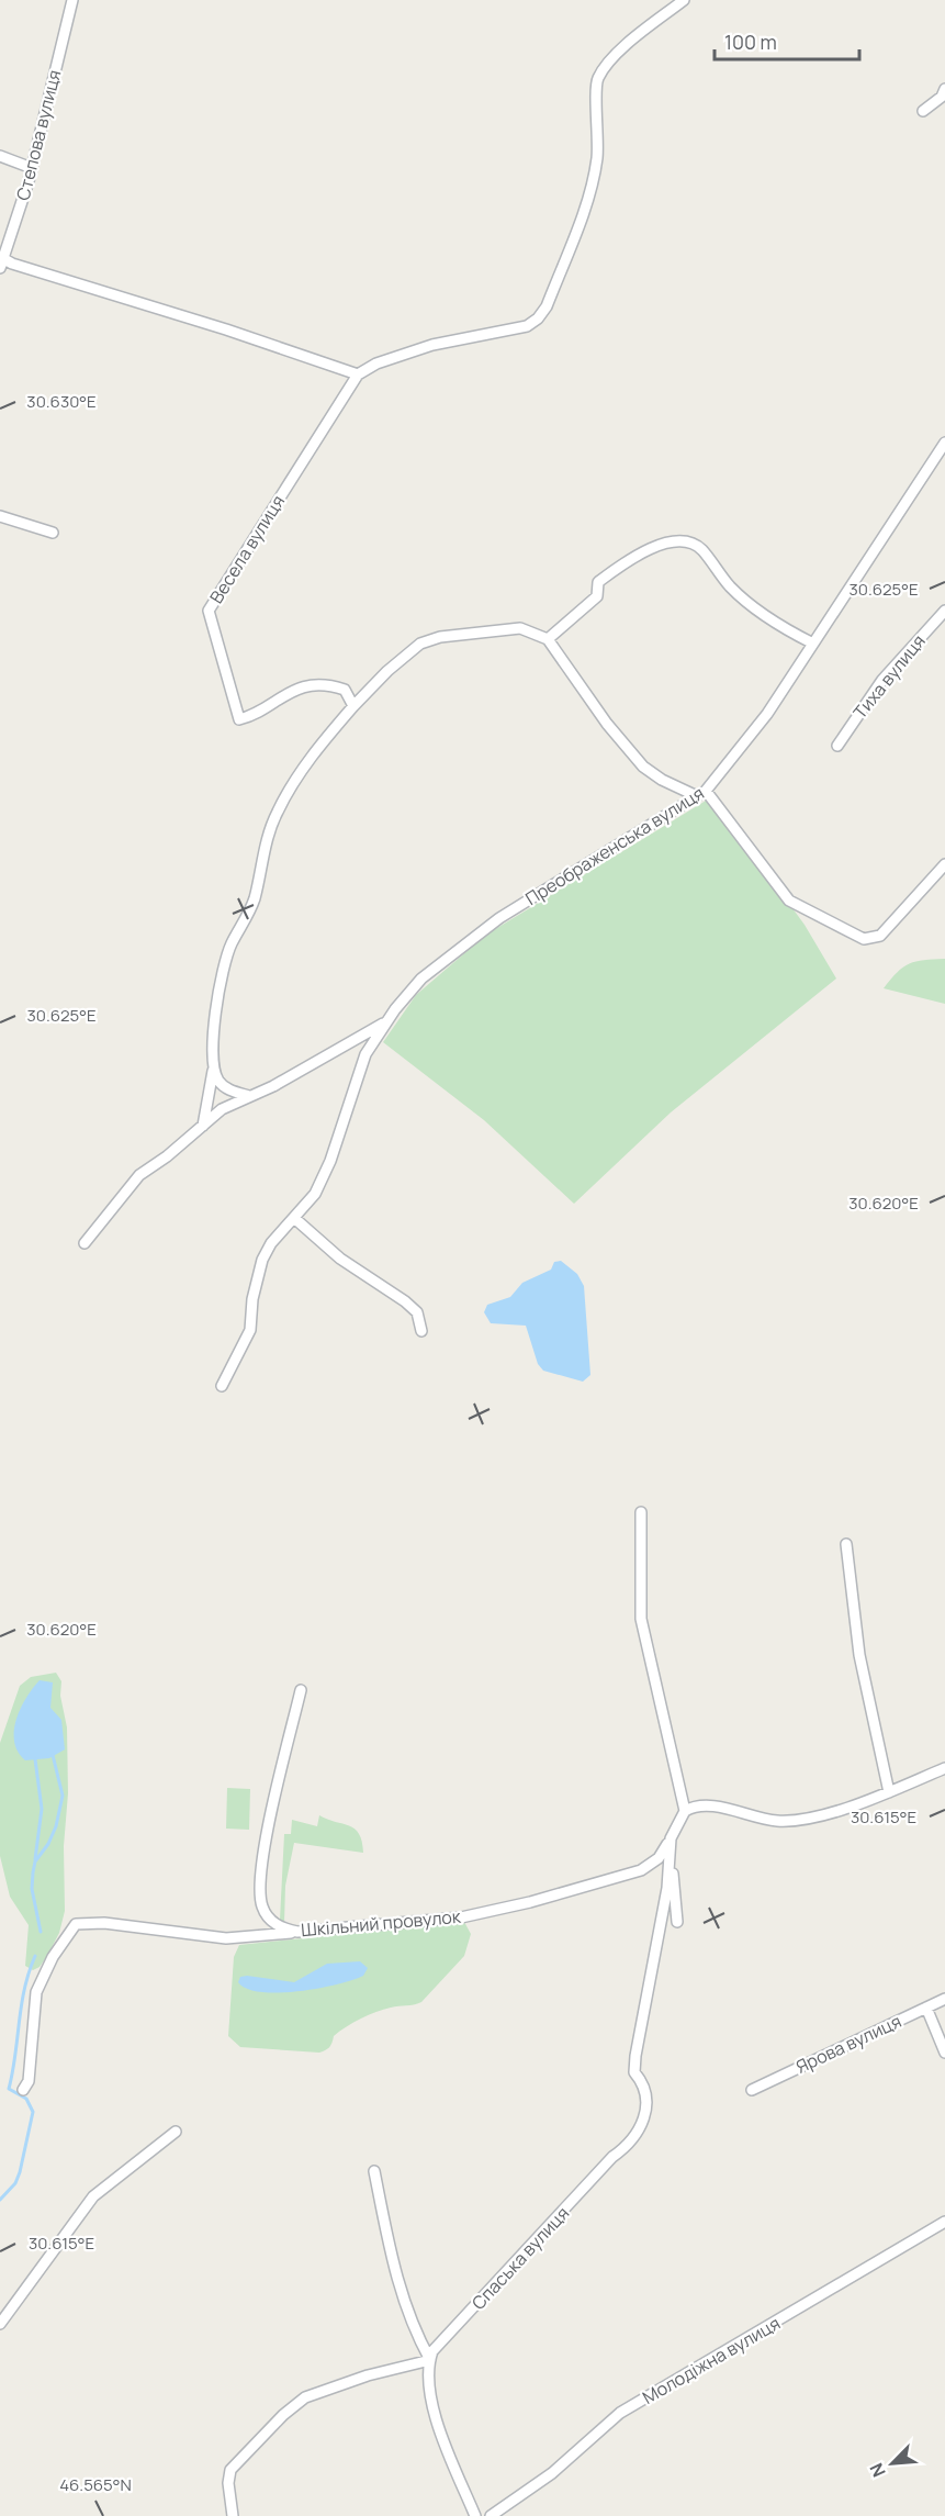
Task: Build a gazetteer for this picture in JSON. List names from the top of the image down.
{
  "streets": {
    "street": [
      "Степова вулиця",
      "Весела вулиця",
      "Тиха вулиця",
      "Преображенська вулиця",
      "Шкільний провулок",
      "Ярова вулиця",
      "Спаська вулиця",
      "Молодіжна вулиця"
    ]
  },
  "crossings": [
    ["Шкільний провулок", "Спаська вулиця"]
  ],
  "scale_bar": "100 m",
  "north": "bottom left",
  "coordinates": [
    "30.630°E",
    "30.625°E",
    "30.620°E",
    "30.615°E",
    "46.565°N"
  ]
}
